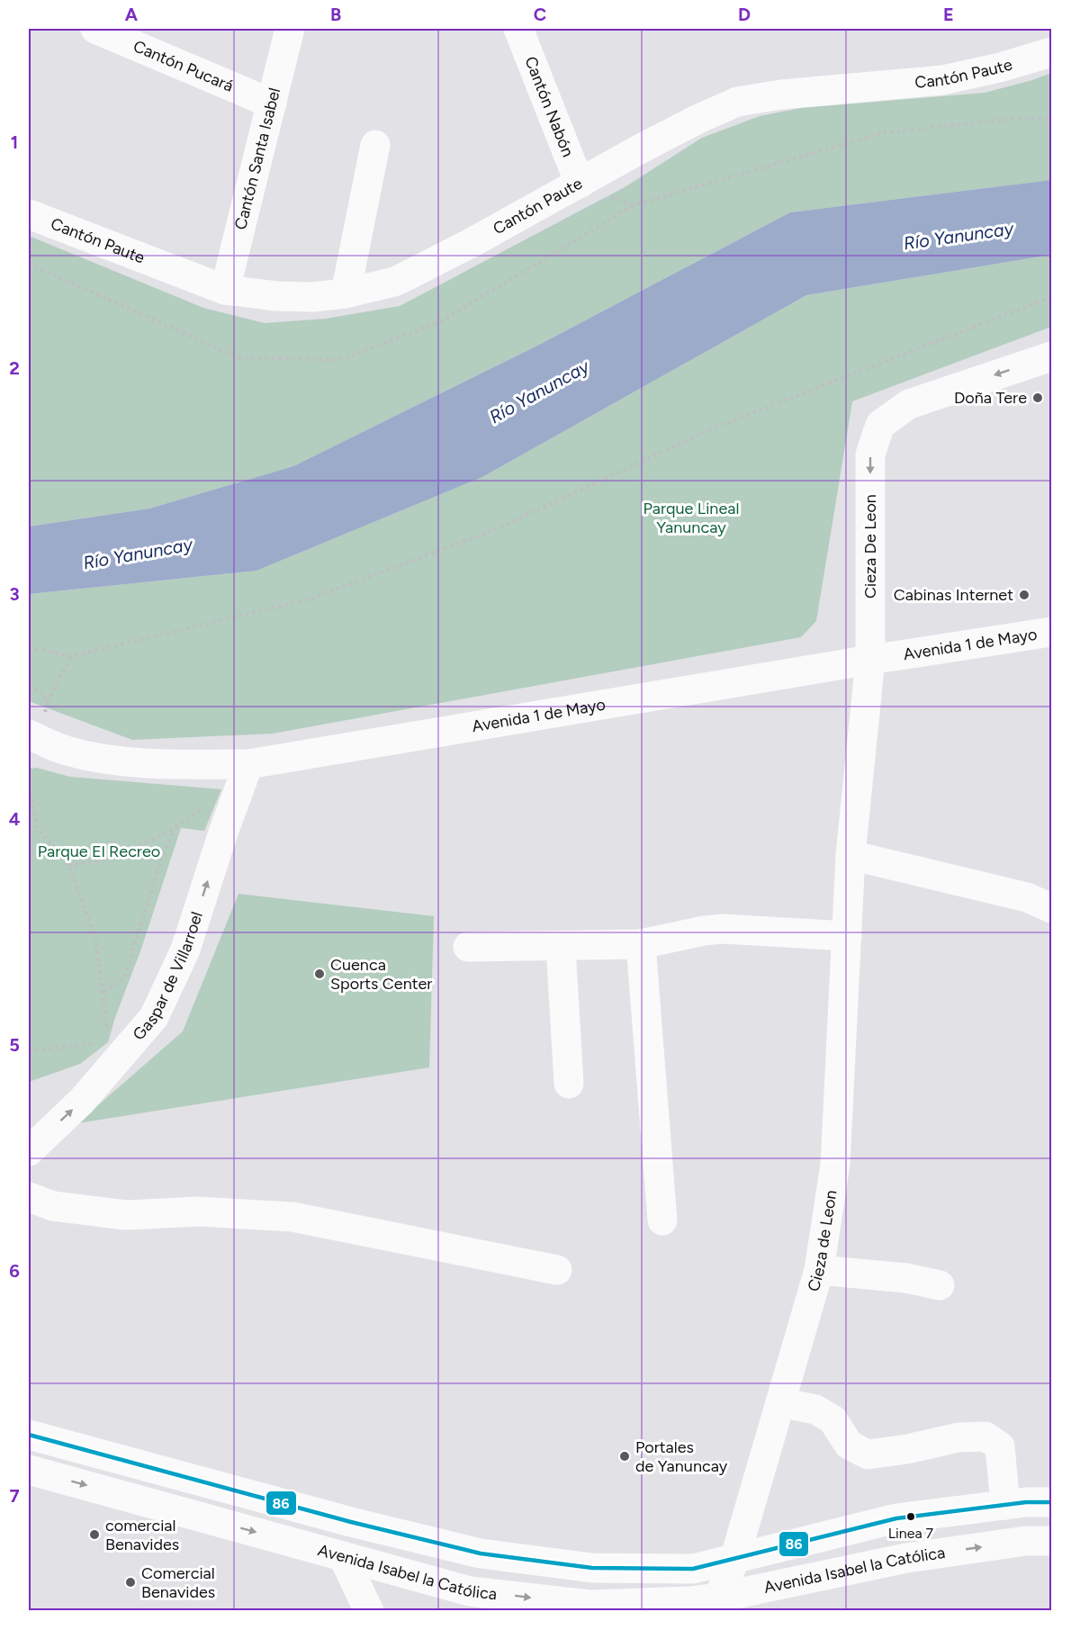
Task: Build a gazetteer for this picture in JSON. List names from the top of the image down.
{
  "streets": {
    "street": [
      "Cantón Pucará",
      "Cantón Paute",
      "Cantón Nabón",
      "Cantón Santa Isabel",
      "Cieza De Leon",
      "Avenida 1 de Mayo",
      "Gaspar de Villarroel",
      "Cieza de Leon",
      "Avenida Isabel la Católica"
    ]
  },
  "crossings": [
    ["Cantón Pucará", "Cantón Santa Isabel"],
    ["Cantón Paute", "Cantón Nabón"],
    ["Cantón Paute", "Cantón Santa Isabel"],
    ["Cieza De Leon", "Avenida 1 de Mayo"],
    ["Cieza De Leon", "Cieza de Leon"],
    ["Avenida 1 de Mayo", "Gaspar de Villarroel"],
    ["Cieza de Leon", "Avenida Isabel la Católica"]
  ],
  "one_way": ["Cieza De Leon", "Gaspar de Villarroel"],
  "water": ["Río Yanuncay"],
  "parks": ["Parque Lineal Yanuncay", "Parque El Recreo"],
  "places": [
    "Doña Tere",
    "Cabinas Internet",
    "Cuenca Sports Center",
    "Portales de Yanuncay",
    "Linea 7",
    "comercial Benavides",
    "Comercial Benavides"
  ],
  "lines": ["transit line 86"],
  "grid": {
    "columns": [
      "A",
      "B",
      "C",
      "D",
      "E"
    ],
    "rows": [
      "1",
      "2",
      "3",
      "4",
      "5",
      "6",
      "7"
    ]
  }
}
